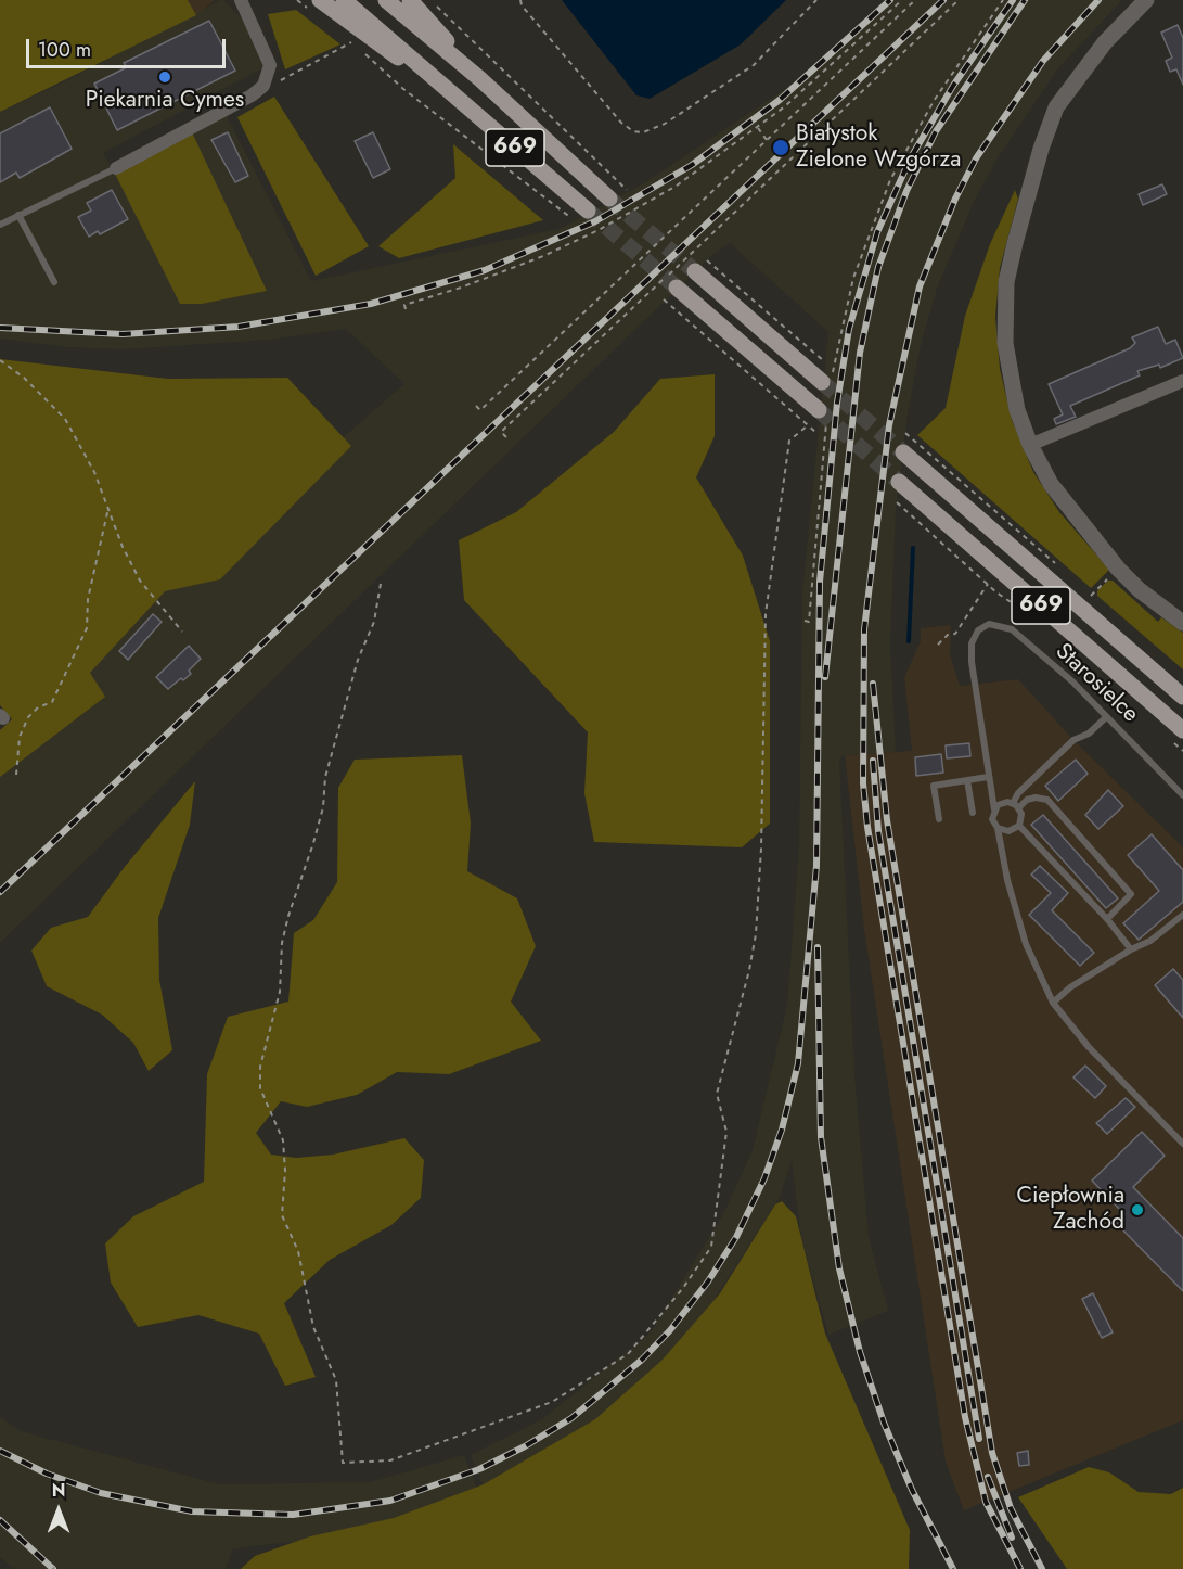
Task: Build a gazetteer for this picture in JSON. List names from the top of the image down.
{
  "streets": {
    "main road": ["669"],
    "lane": ["Starosielce"]
  },
  "places": ["Piekarnia Cymes", "Białystok Zielone Wzgórza", "Ciepłownia Zachód"],
  "scale_bar": "100 m",
  "north": "top"
}
